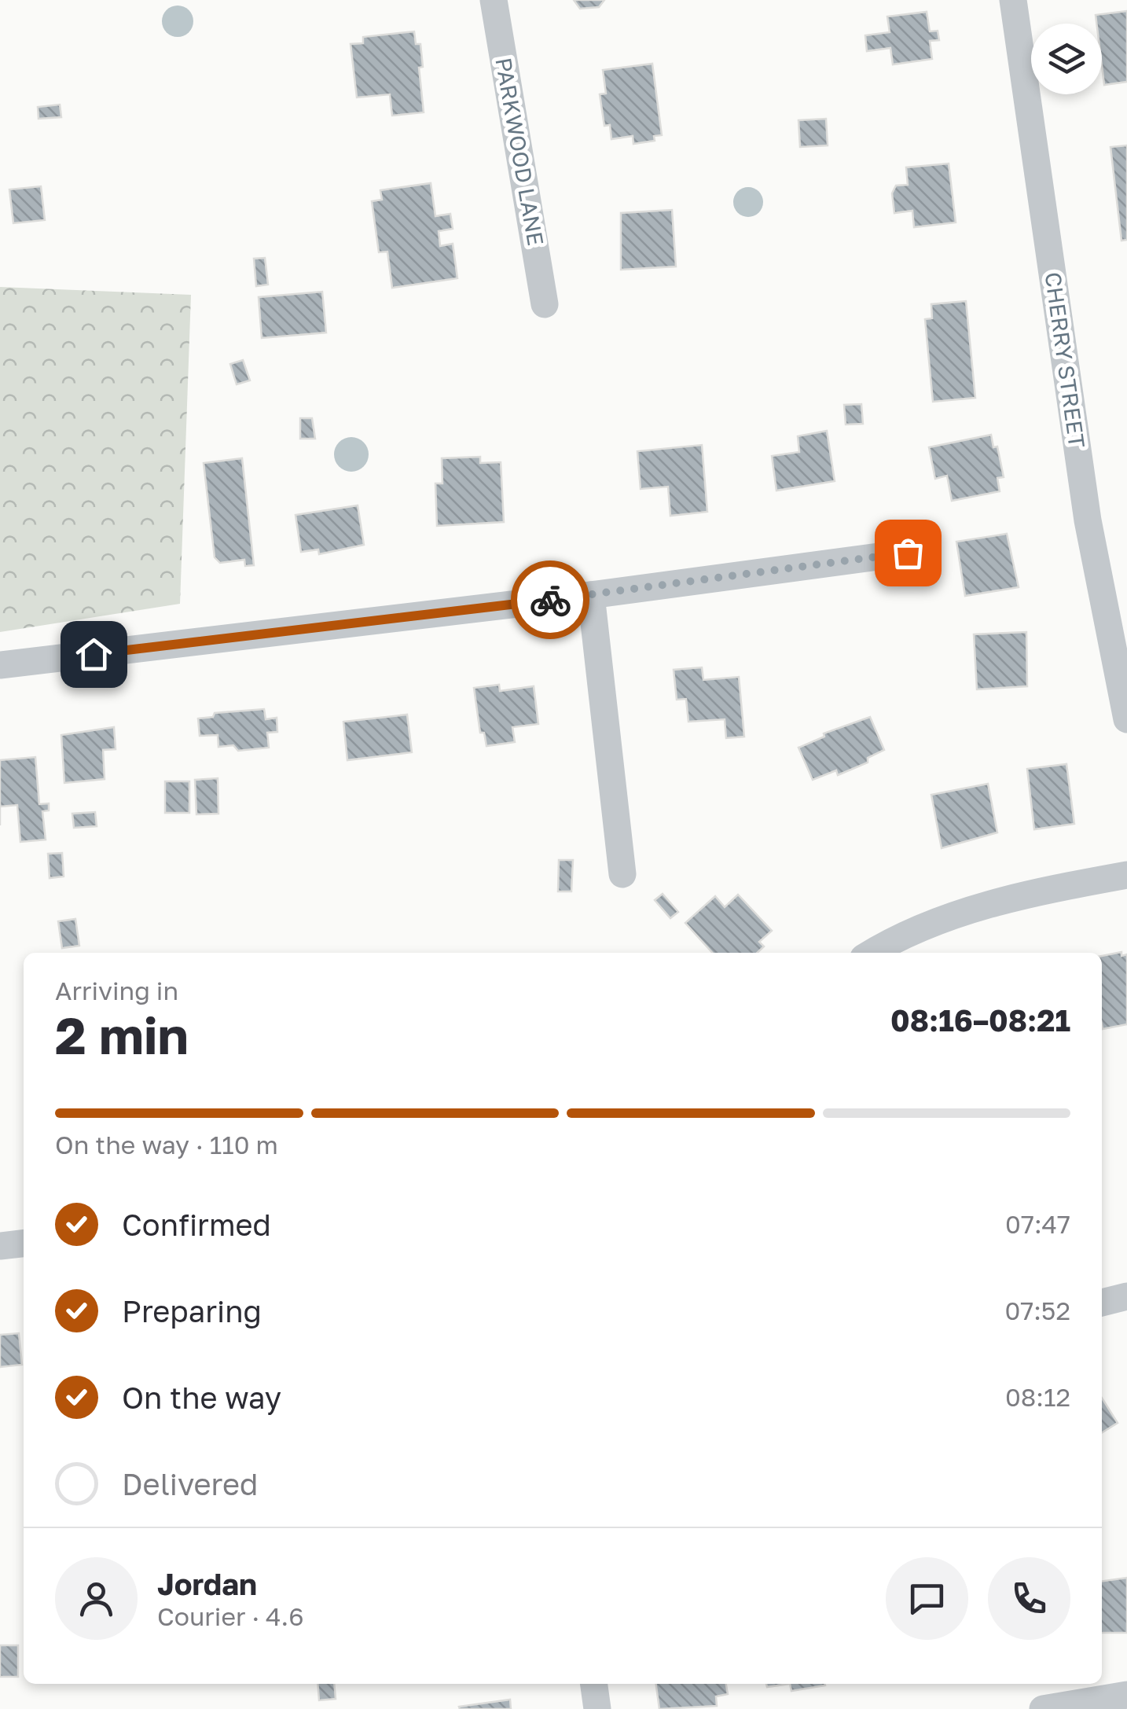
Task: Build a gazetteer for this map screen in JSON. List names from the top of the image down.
{
  "streets": {
    "street": ["PARKWOOD LANE", "CHERRY STREET"]
  },
  "page": {
    "heading": ["2 min", "Arriving in", "08:16–08:21"],
    "panel": ["Jordan", "Courier · 4.6"],
    "bar": "On the way · 110 m",
    "list": [
      ["Confirmed", "07:47"],
      ["Preparing", "07:52"],
      ["On the way", "08:12"],
      "Delivered"
    ]
  }
}
